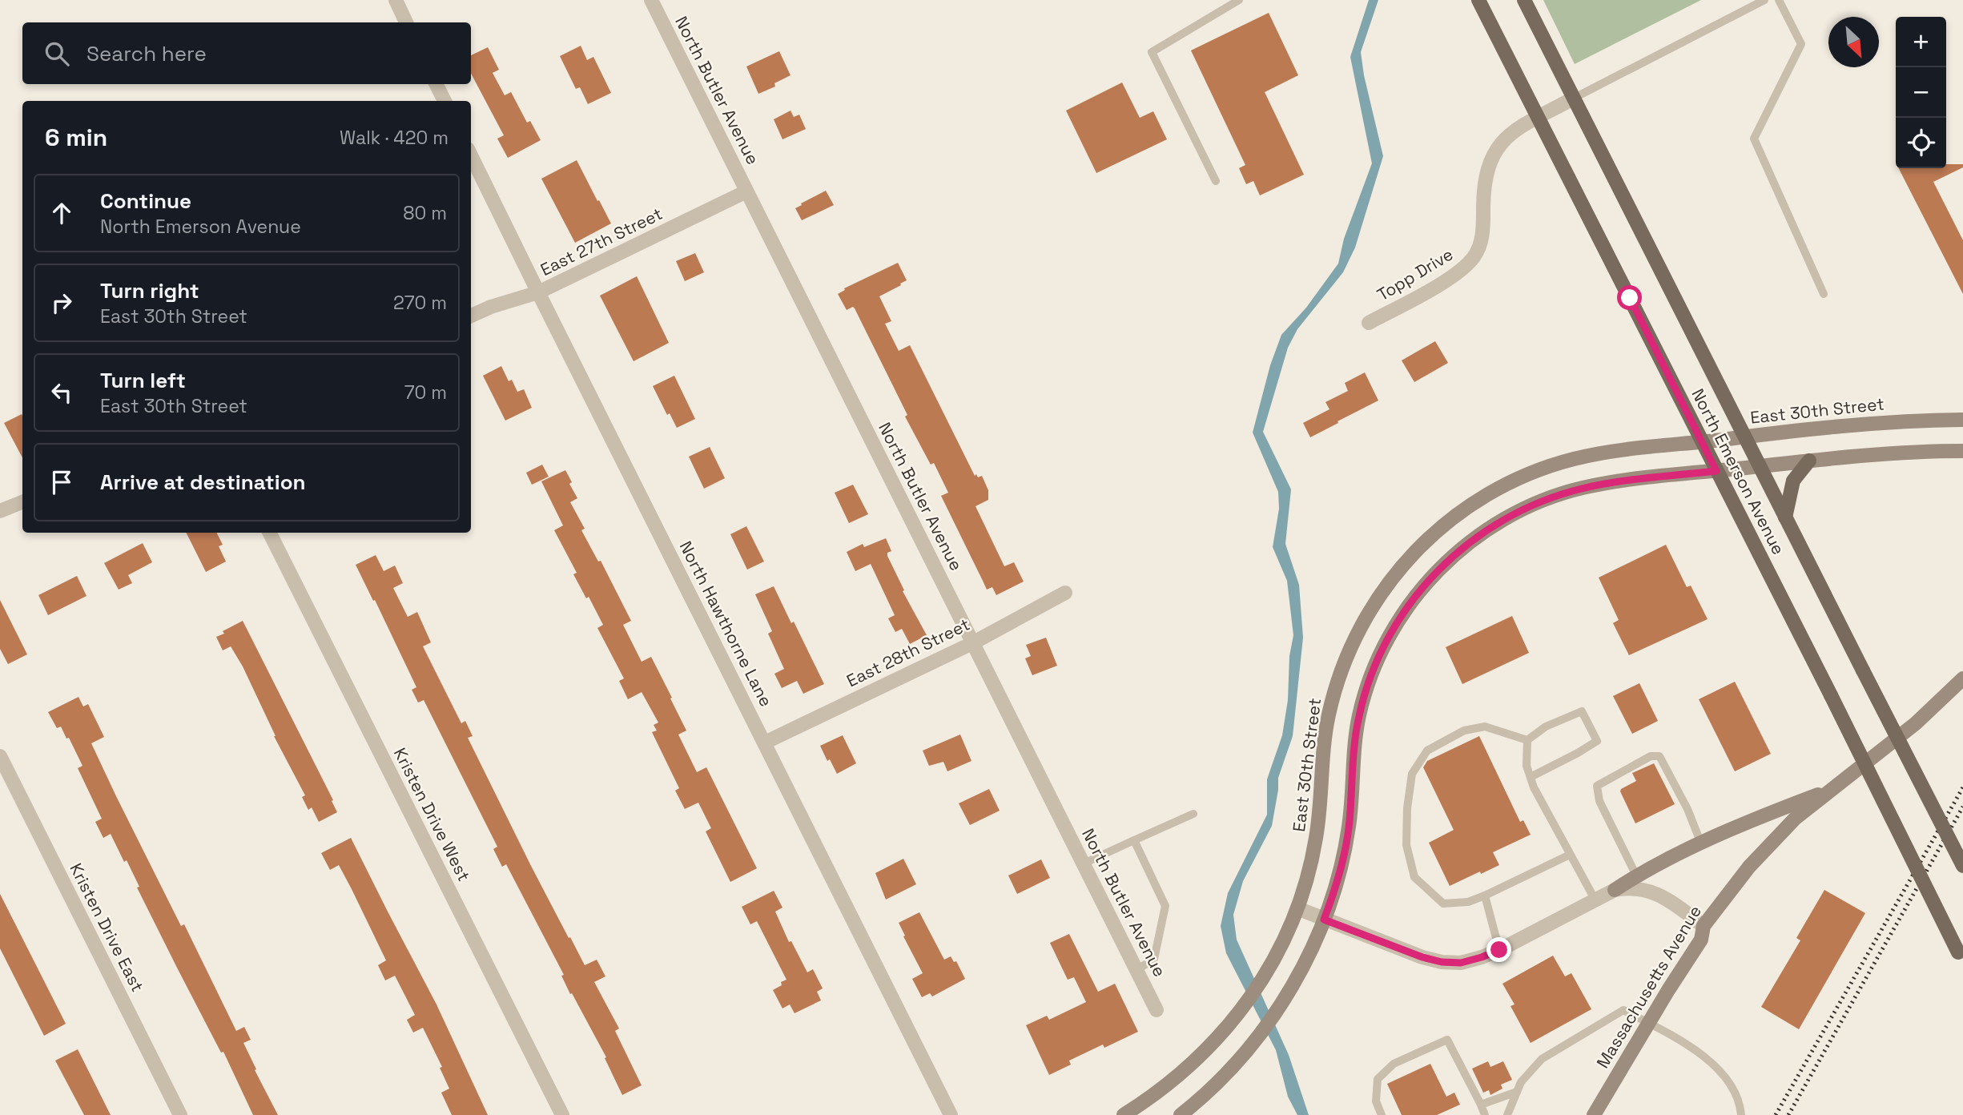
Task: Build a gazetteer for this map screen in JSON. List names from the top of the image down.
{
  "streets": {
    "main road": ["East 30th Street", "North Emerson Avenue", "Massachusetts Avenue"],
    "street": [
      "North Butler Avenue",
      "East 27th Street",
      "Topp Drive",
      "North Hawthorne Lane",
      "East 28th Street",
      "Kristen Drive West",
      "Kristen Drive East"
    ]
  },
  "crossings": [
    ["North Butler Avenue", "East 27th Street"],
    ["North Butler Avenue", "East 28th Street"],
    ["East 27th Street", "North Hawthorne Lane"],
    ["Topp Drive", "North Emerson Avenue"],
    ["East 30th Street", "North Emerson Avenue"],
    ["North Hawthorne Lane", "East 28th Street"]
  ],
  "north": "bottom right",
  "page": {
    "map_buttons": ["+", "−"],
    "search": "Search here",
    "heading": ["6 min", "Walk · 420 m"],
    "list": [
      ["Continue", "North Emerson Avenue", "80 m"],
      ["Turn right", "East 30th Street", "270 m"],
      ["Turn left", "East 30th Street", "70 m"],
      "Arrive at destination"
    ]
  }
}
